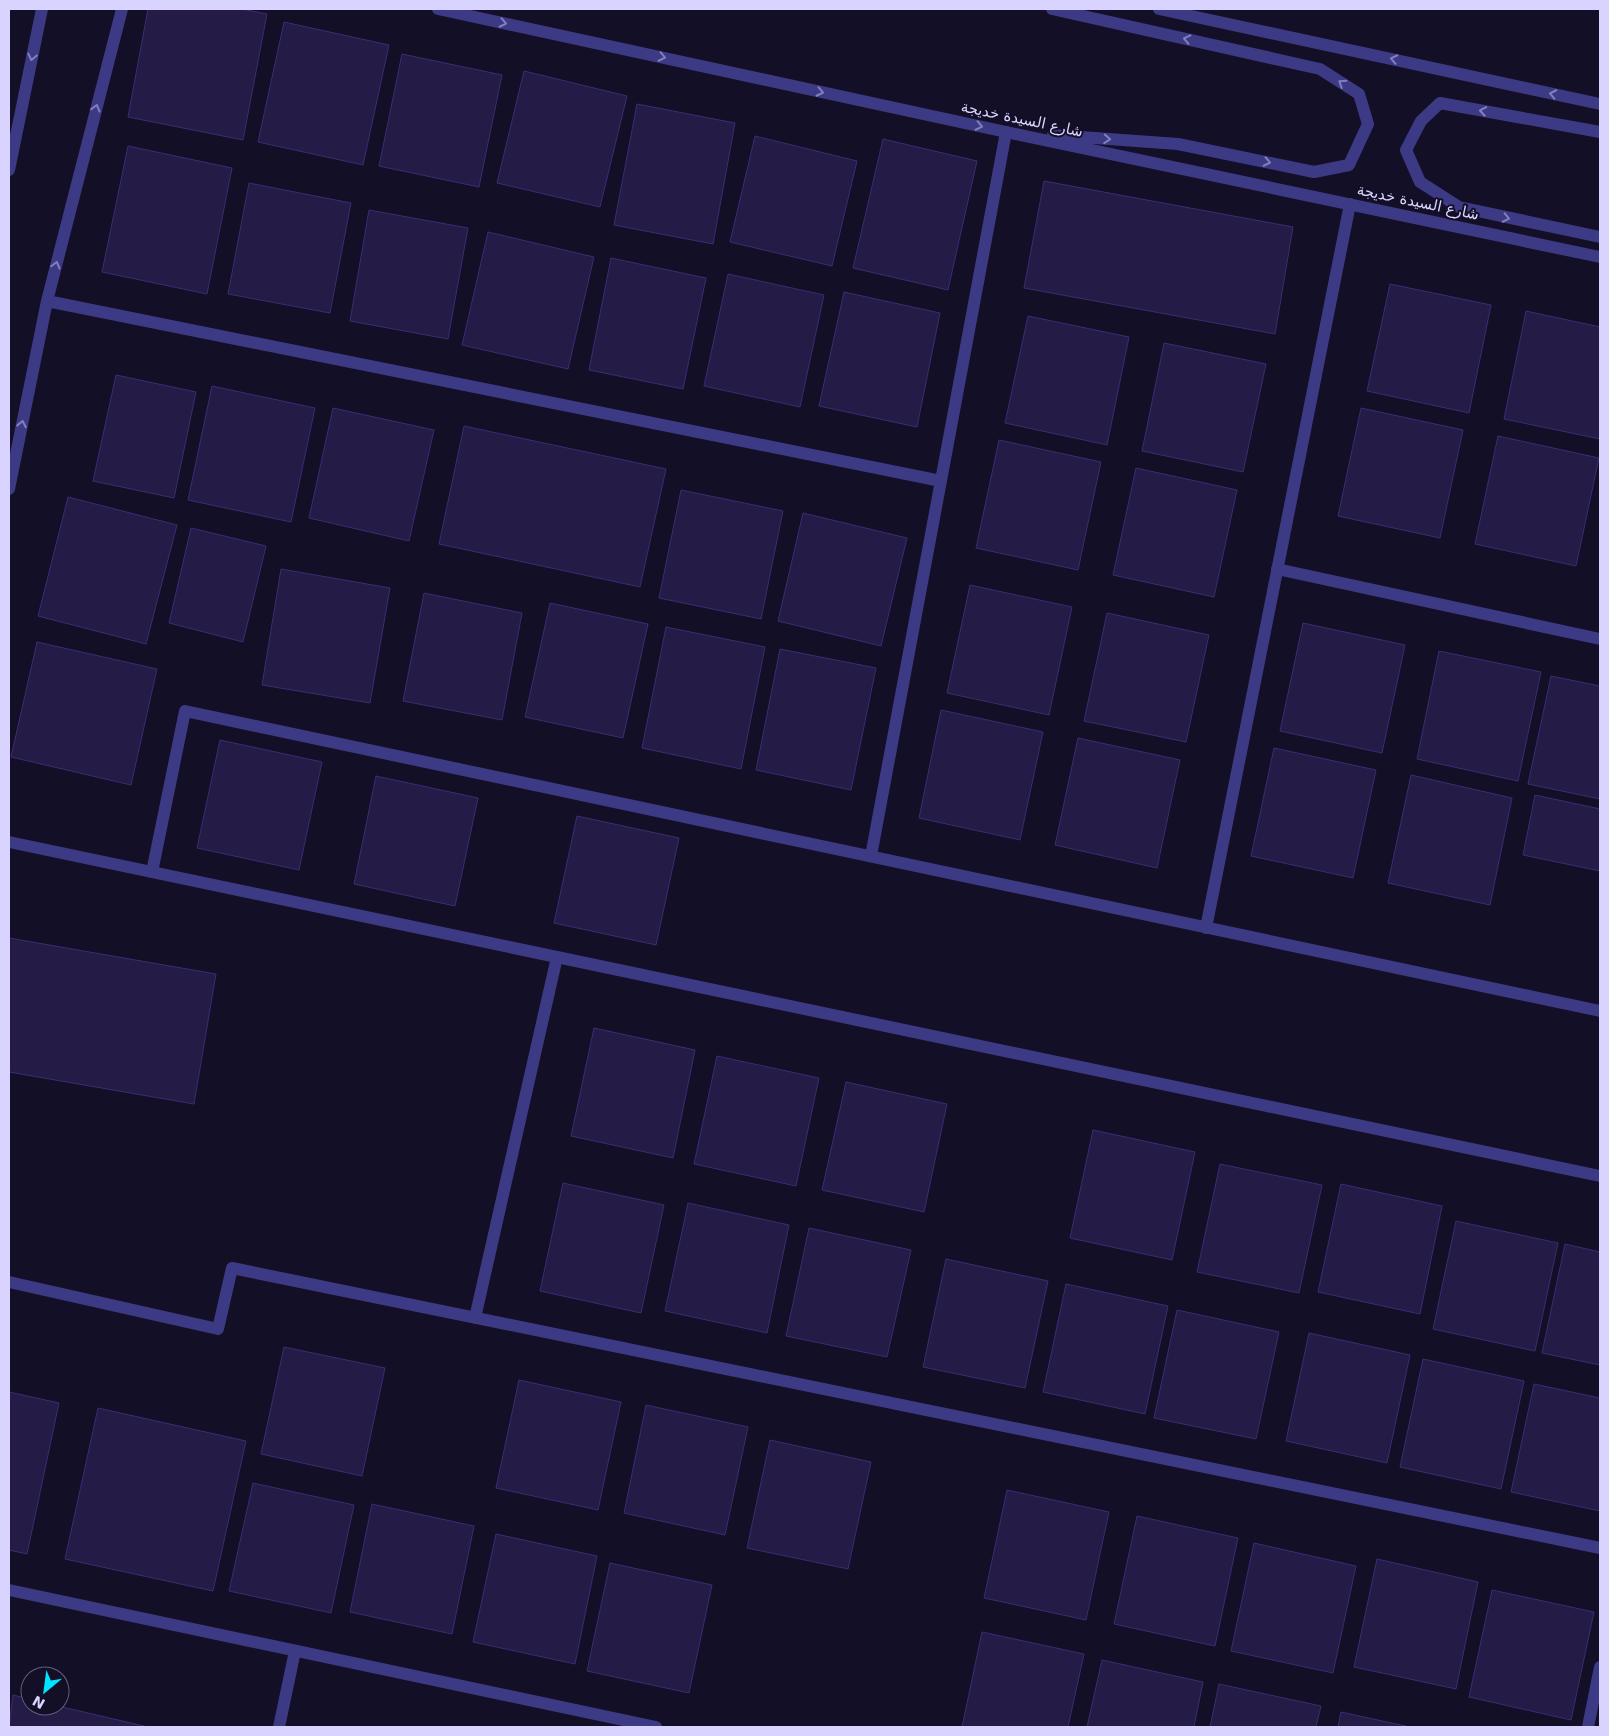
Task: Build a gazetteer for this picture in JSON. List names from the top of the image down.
{
  "streets": {
    "street": ["شارع السيدة خديجة"]
  },
  "one_way": ["شارع السيدة خديجة"],
  "north": "bottom left"
}
